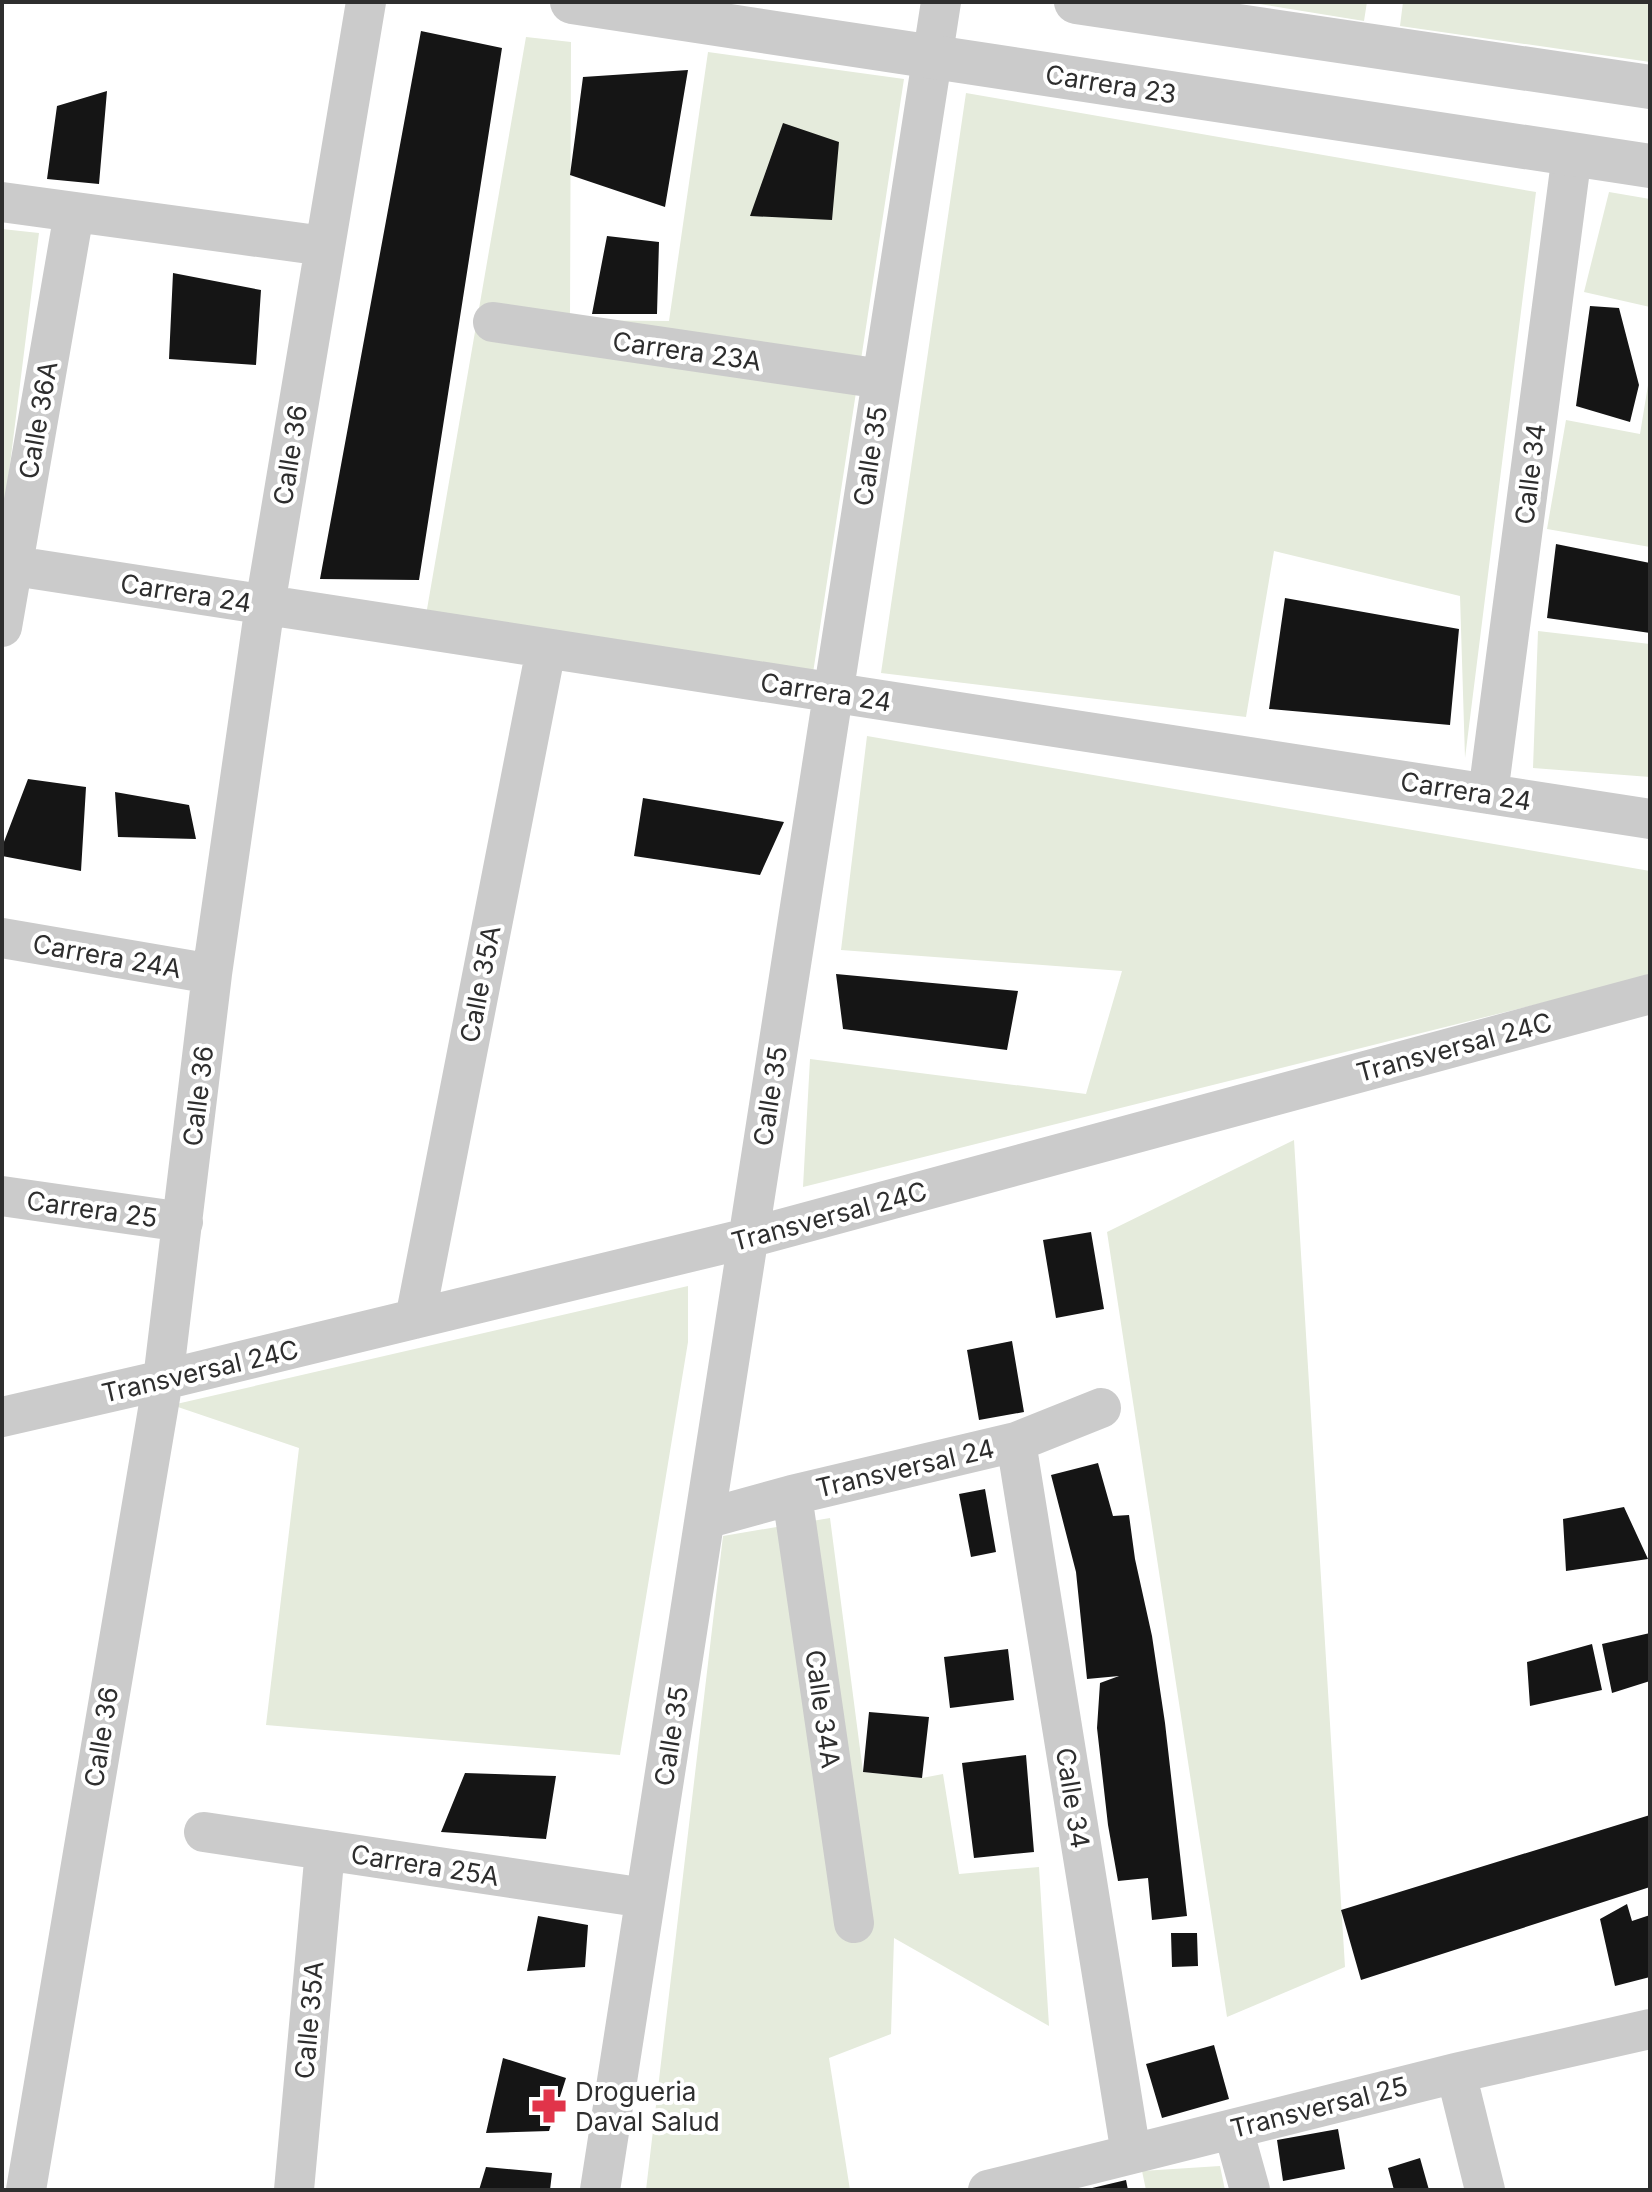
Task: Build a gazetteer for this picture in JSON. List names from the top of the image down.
{
  "streets": {
    "street": [
      "Carrera 23",
      "Carrera 23A",
      "Calle 36A",
      "Calle 36",
      "Calle 35",
      "Calle 34",
      "Carrera 24",
      "Carrera 24A",
      "Calle 35A",
      "Transversal 24C",
      "Carrera 25",
      "Transversal 24",
      "Calle 34A",
      "Carrera 25A",
      "Transversal 25"
    ]
  },
  "crossings": [
    ["Carrera 23", "Calle 35"],
    ["Carrera 23", "Calle 34"],
    ["Carrera 23A", "Calle 35"],
    ["Calle 36A", "Carrera 24"],
    ["Calle 36", "Carrera 24"],
    ["Calle 36", "Carrera 24A"],
    ["Calle 36", "Transversal 24C"],
    ["Calle 36", "Carrera 25"],
    ["Calle 35", "Carrera 24"],
    ["Calle 35", "Transversal 24C"],
    ["Calle 35", "Transversal 24"],
    ["Calle 35", "Carrera 25A"],
    ["Calle 34", "Carrera 24"],
    ["Calle 34", "Transversal 24"],
    ["Calle 34", "Transversal 25"],
    ["Carrera 24", "Calle 35A"],
    ["Calle 35A", "Transversal 24C"],
    ["Calle 35A", "Carrera 25A"],
    ["Transversal 24", "Calle 34A"]
  ],
  "places": {
    "pharmacy": ["Drogueria Daval Salud"]
  }
}
